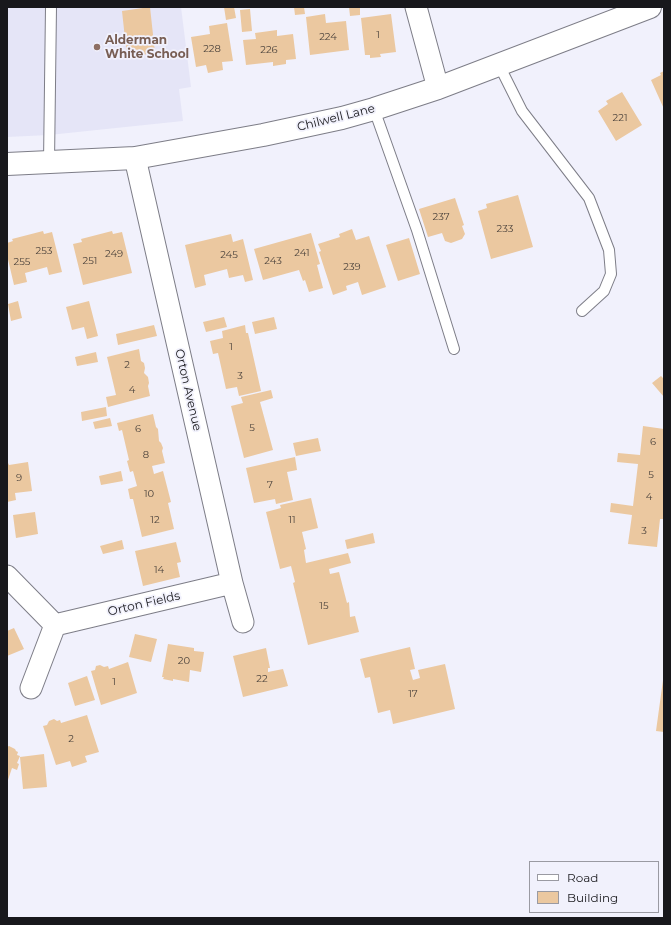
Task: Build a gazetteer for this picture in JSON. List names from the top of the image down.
{
  "streets": {
    "street": ["Chilwell Lane", "Orton Avenue", "Orton Fields"]
  },
  "crossings": [
    ["Chilwell Lane", "Orton Avenue"],
    ["Orton Avenue", "Orton Fields"]
  ],
  "places": ["Alderman White School"],
  "house_numbers": [
    "1",
    "224",
    "228",
    "226",
    "221",
    "237",
    "233",
    "253",
    "241",
    "249",
    "245",
    "251",
    "243",
    "255",
    "239",
    "1",
    "2",
    "3",
    "4",
    "5",
    "6",
    "6",
    "8",
    "5",
    "9",
    "7",
    "10",
    "4",
    "12",
    "11",
    "3",
    "14",
    "15",
    "20",
    "22",
    "1",
    "17",
    "2"
  ],
  "legend": ["Road", "Building"]
}
